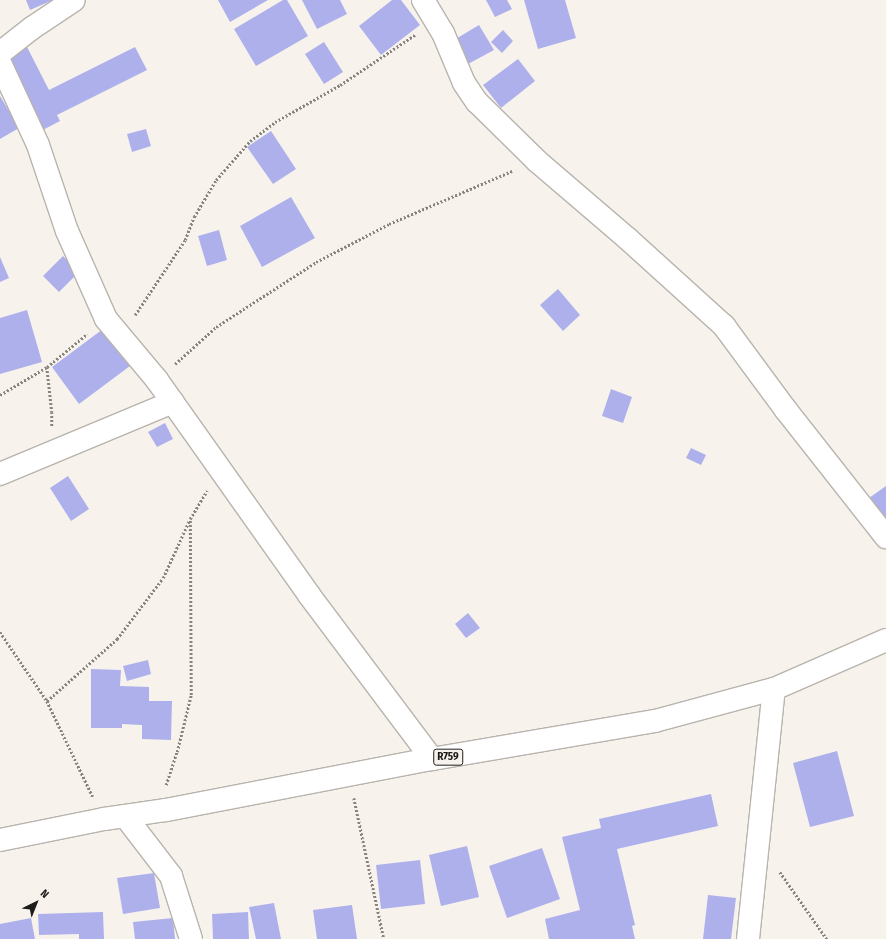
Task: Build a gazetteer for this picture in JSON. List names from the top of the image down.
{
  "streets": {
    "street": ["R759"]
  },
  "north": "top right"
}
